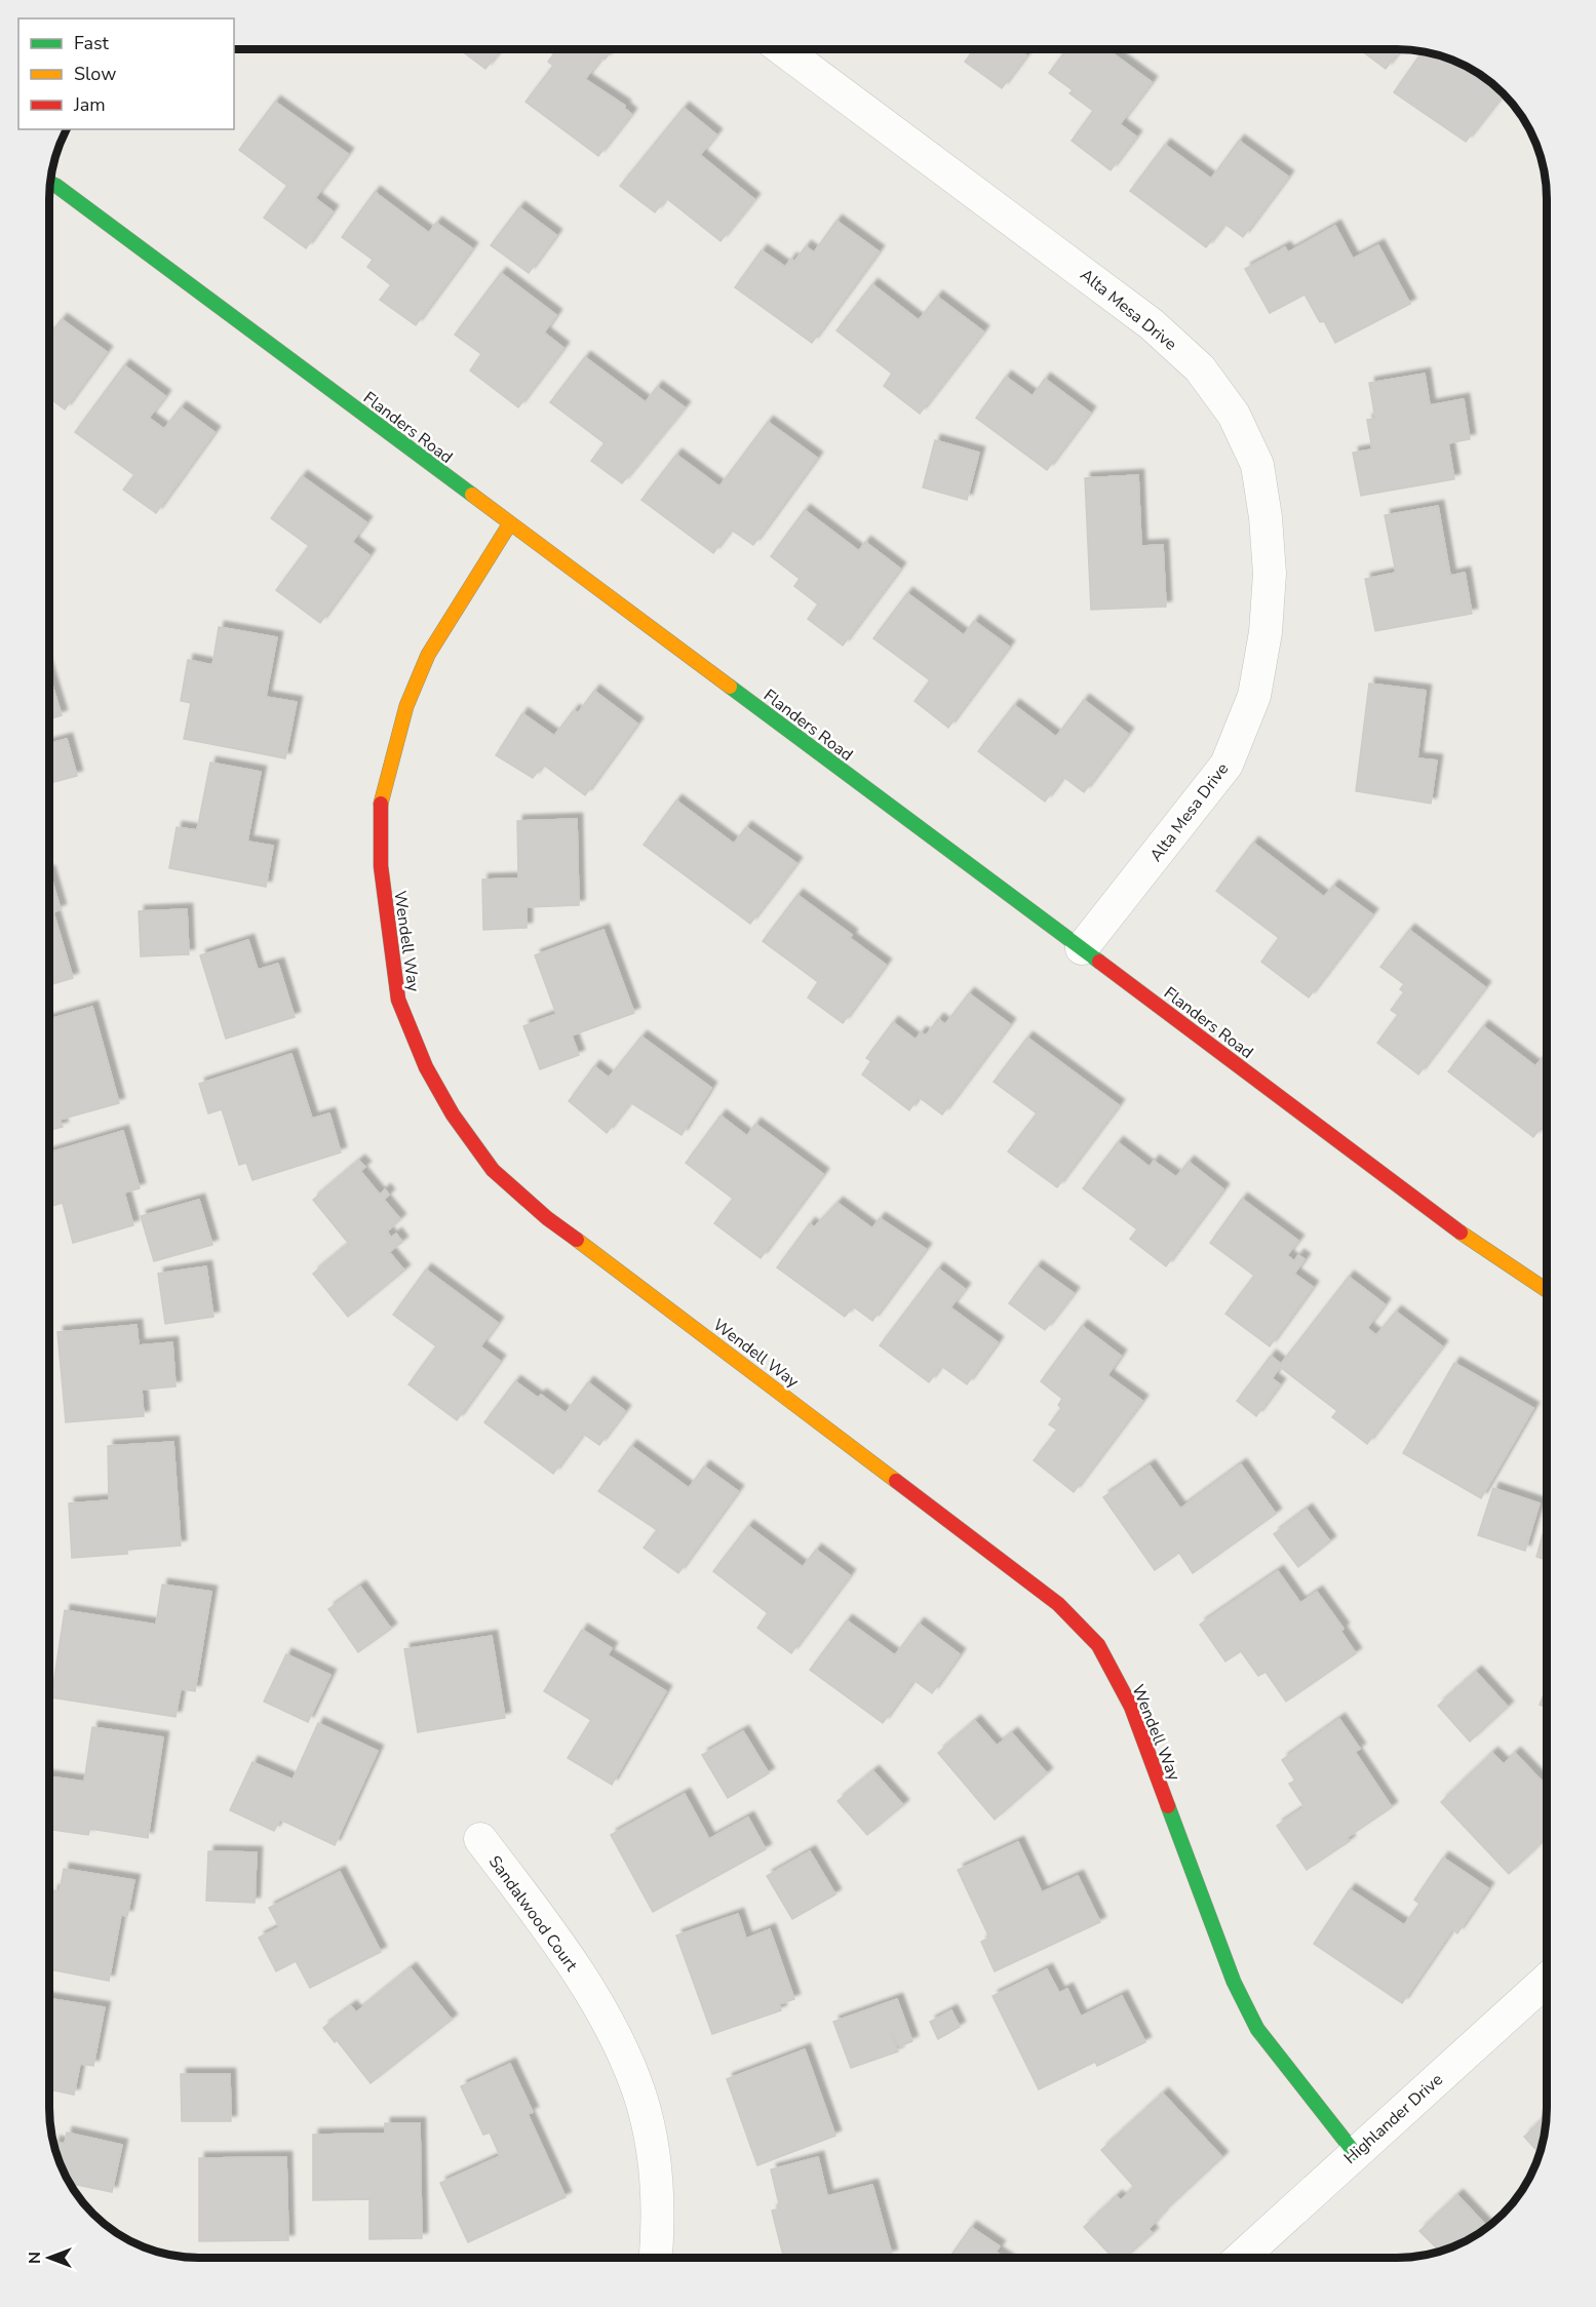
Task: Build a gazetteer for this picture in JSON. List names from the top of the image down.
{
  "streets": {
    "street": [
      "Alta Mesa Drive",
      "Flanders Road",
      "Wendell Way",
      "Sandalwood Court",
      "Highlander Drive"
    ]
  },
  "crossings": [
    ["Alta Mesa Drive", "Flanders Road"],
    ["Flanders Road", "Wendell Way"],
    ["Wendell Way", "Highlander Drive"]
  ],
  "legend": ["Fast", "Slow", "Jam"],
  "north": "left"
}
